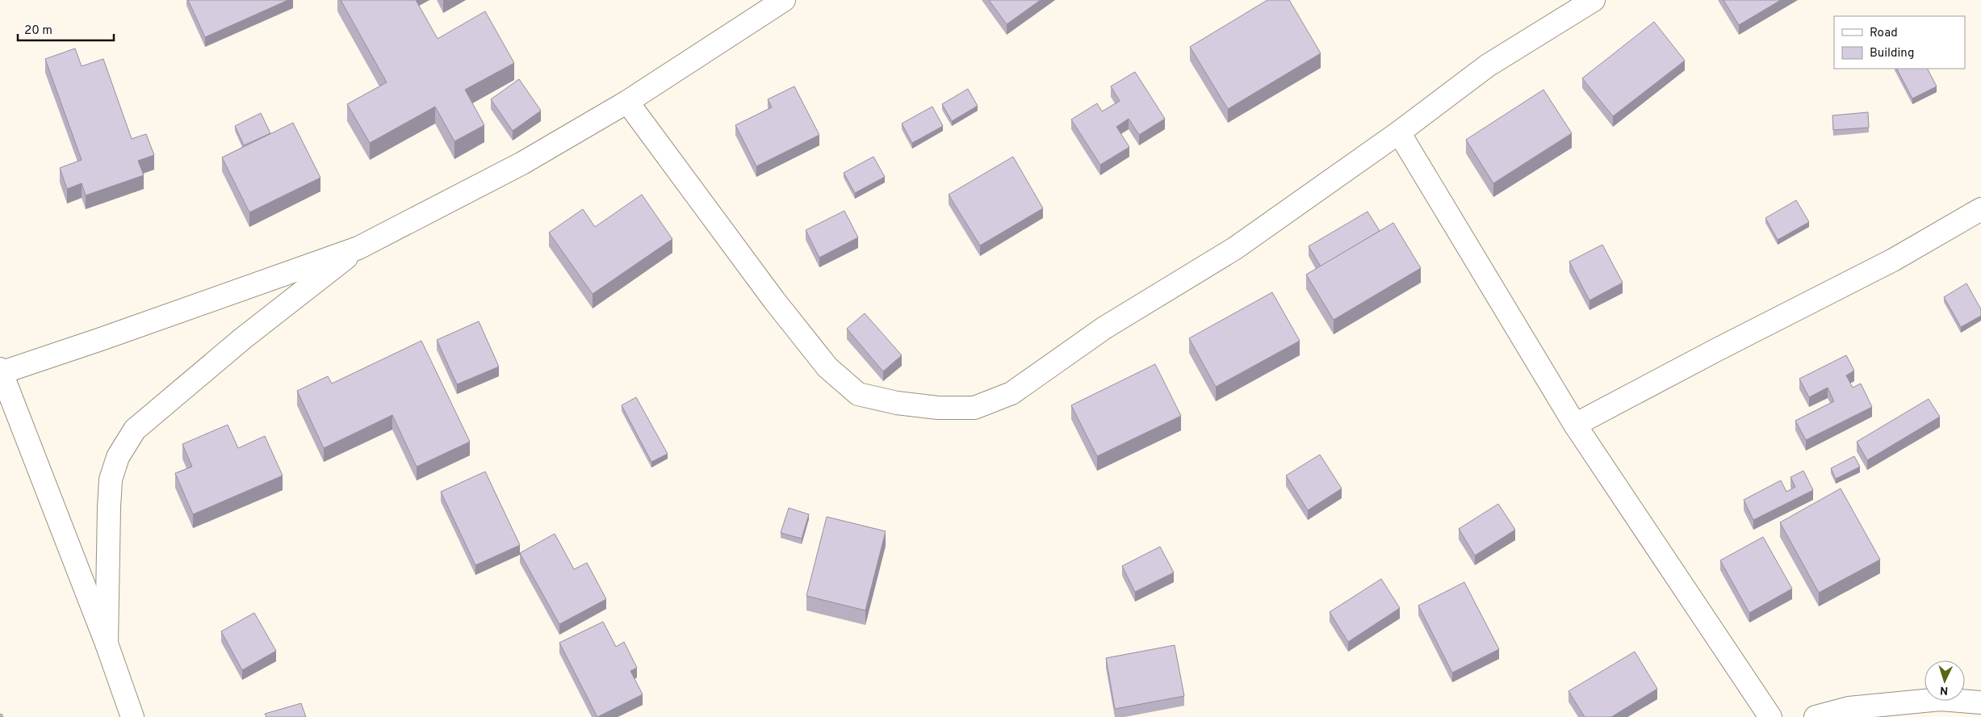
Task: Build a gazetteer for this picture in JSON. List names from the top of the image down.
{
  "legend": ["Road", "Building"],
  "scale_bar": "20 m",
  "north": "bottom"
}
